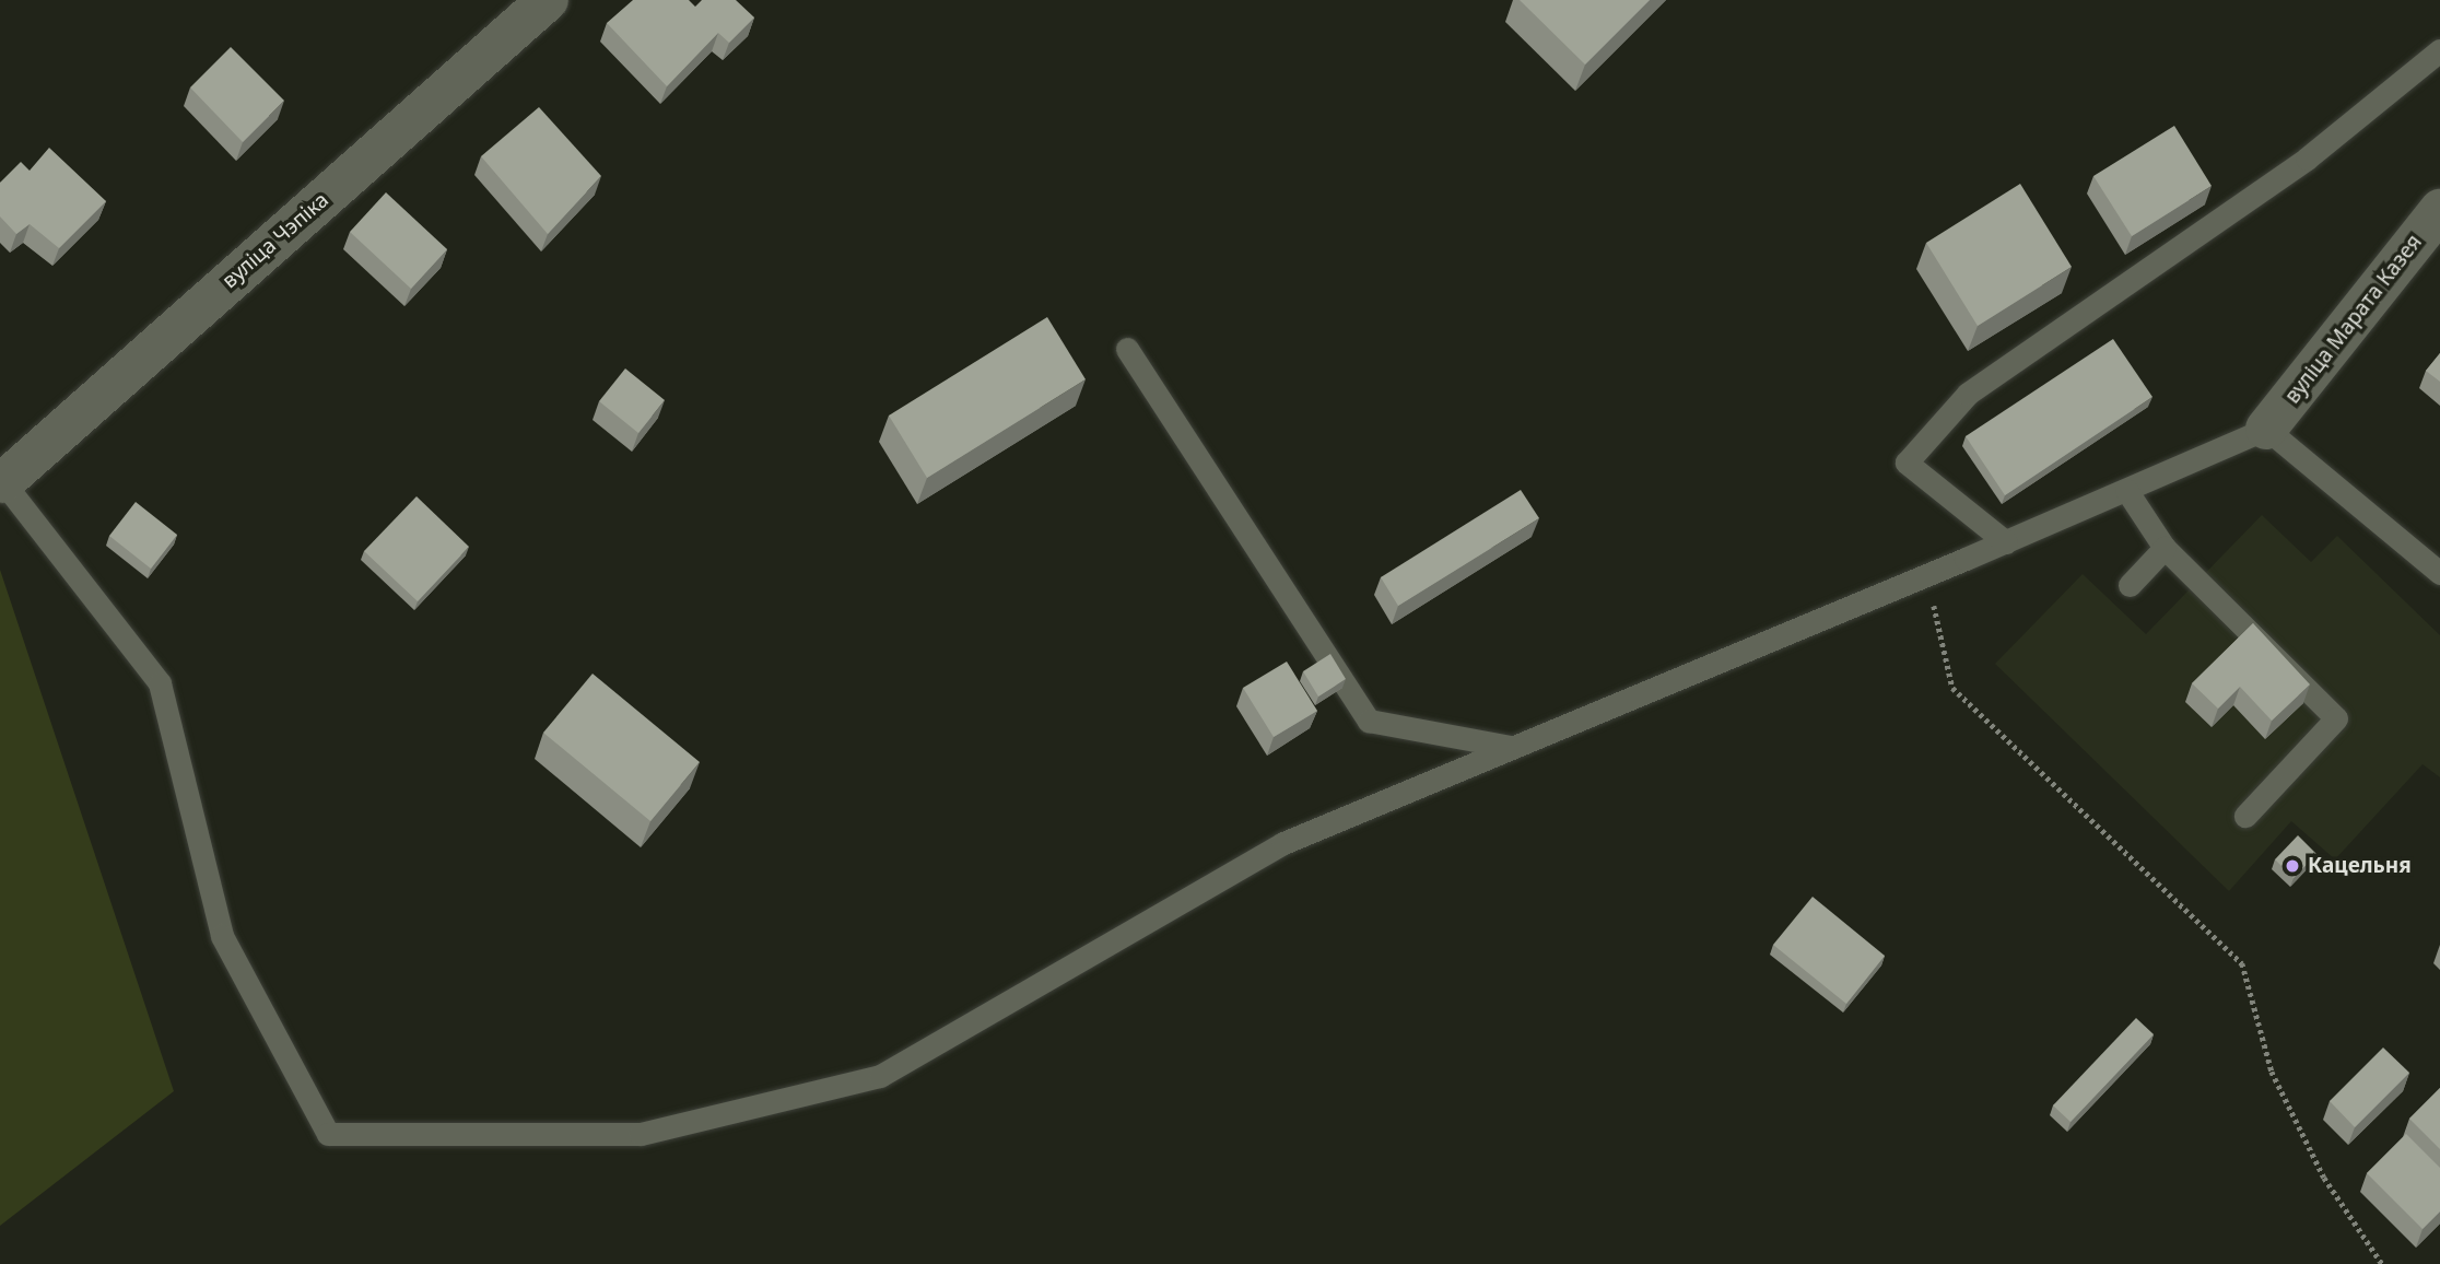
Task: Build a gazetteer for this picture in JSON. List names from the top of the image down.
{
  "streets": {
    "street": ["вуліца Чэпіка", "вуліца Марата Казея"]
  },
  "places": ["Кацельня"]
}
